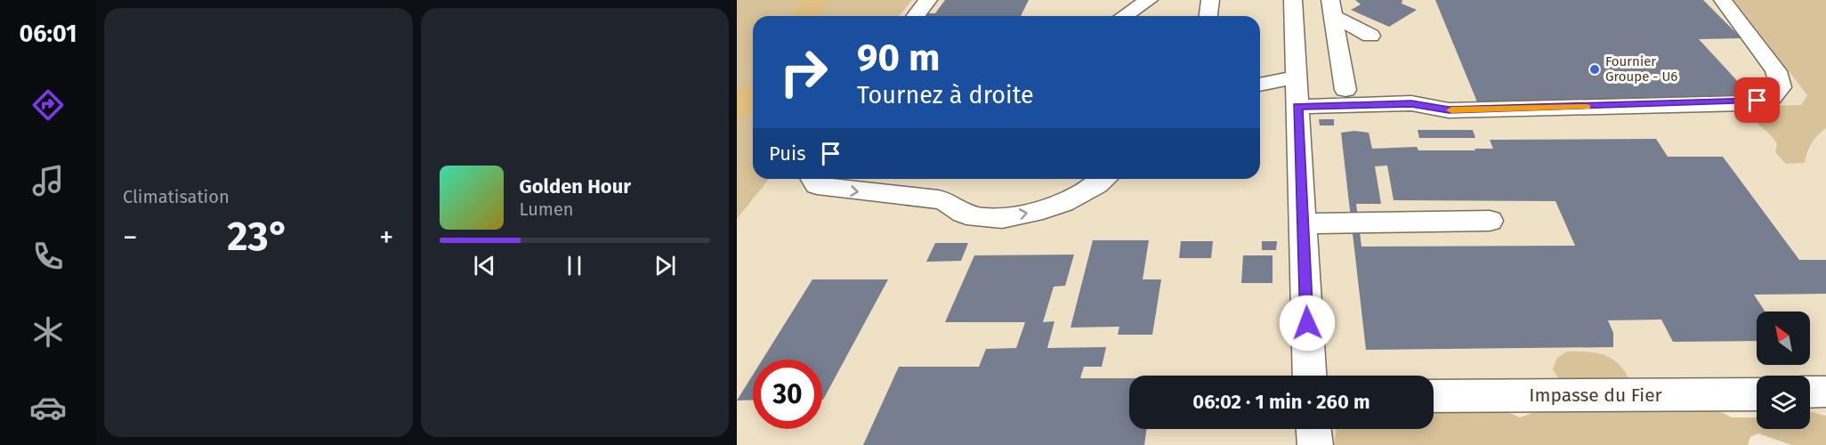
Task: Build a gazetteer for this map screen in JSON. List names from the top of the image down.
{
  "streets": {
    "street": ["Impasse du Fier"]
  },
  "places": ["Fournier Groupe - U6"],
  "north": "top left",
  "page": {
    "tabs": "06:01",
    "tile": "Climatisation",
    "turn": ["90 m", "Tournez à droite"],
    "then": "Puis",
    "song": ["Golden Hour", "Lumen"],
    "heat": ["−", "23°", "+"],
    "limit": "30",
    "trip": "06:02 · 1 min · 260 m"
  }
}
